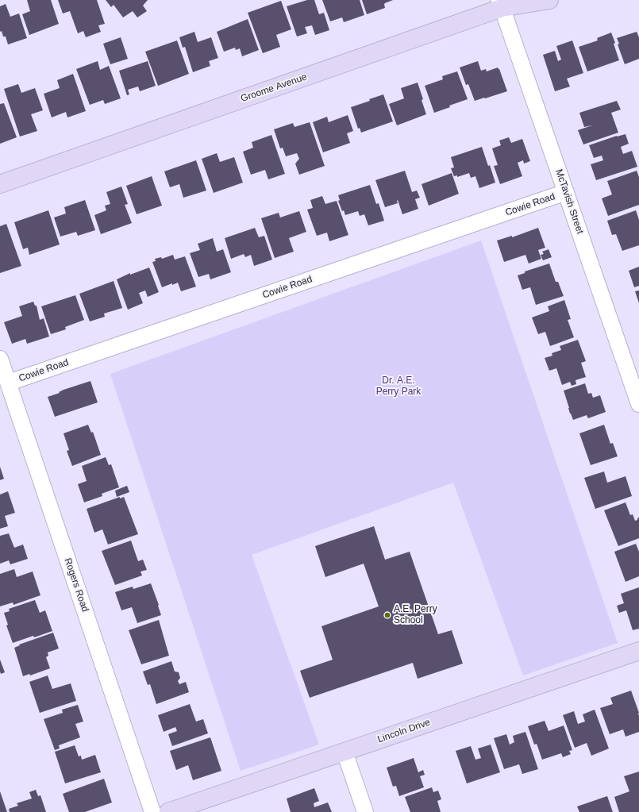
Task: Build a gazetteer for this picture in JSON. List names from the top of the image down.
{
  "streets": {
    "street": [
      "Groome Avenue",
      "McTavish Street",
      "Cowie Road",
      "Rogers Road",
      "Lincoln Drive"
    ]
  },
  "crossings": [
    ["Groome Avenue", "McTavish Street"],
    ["McTavish Street", "Cowie Road"],
    ["Cowie Road", "Rogers Road"]
  ],
  "parks": ["Dr. A.E. Perry Park"],
  "places": ["A.E. Perry School"]
}
